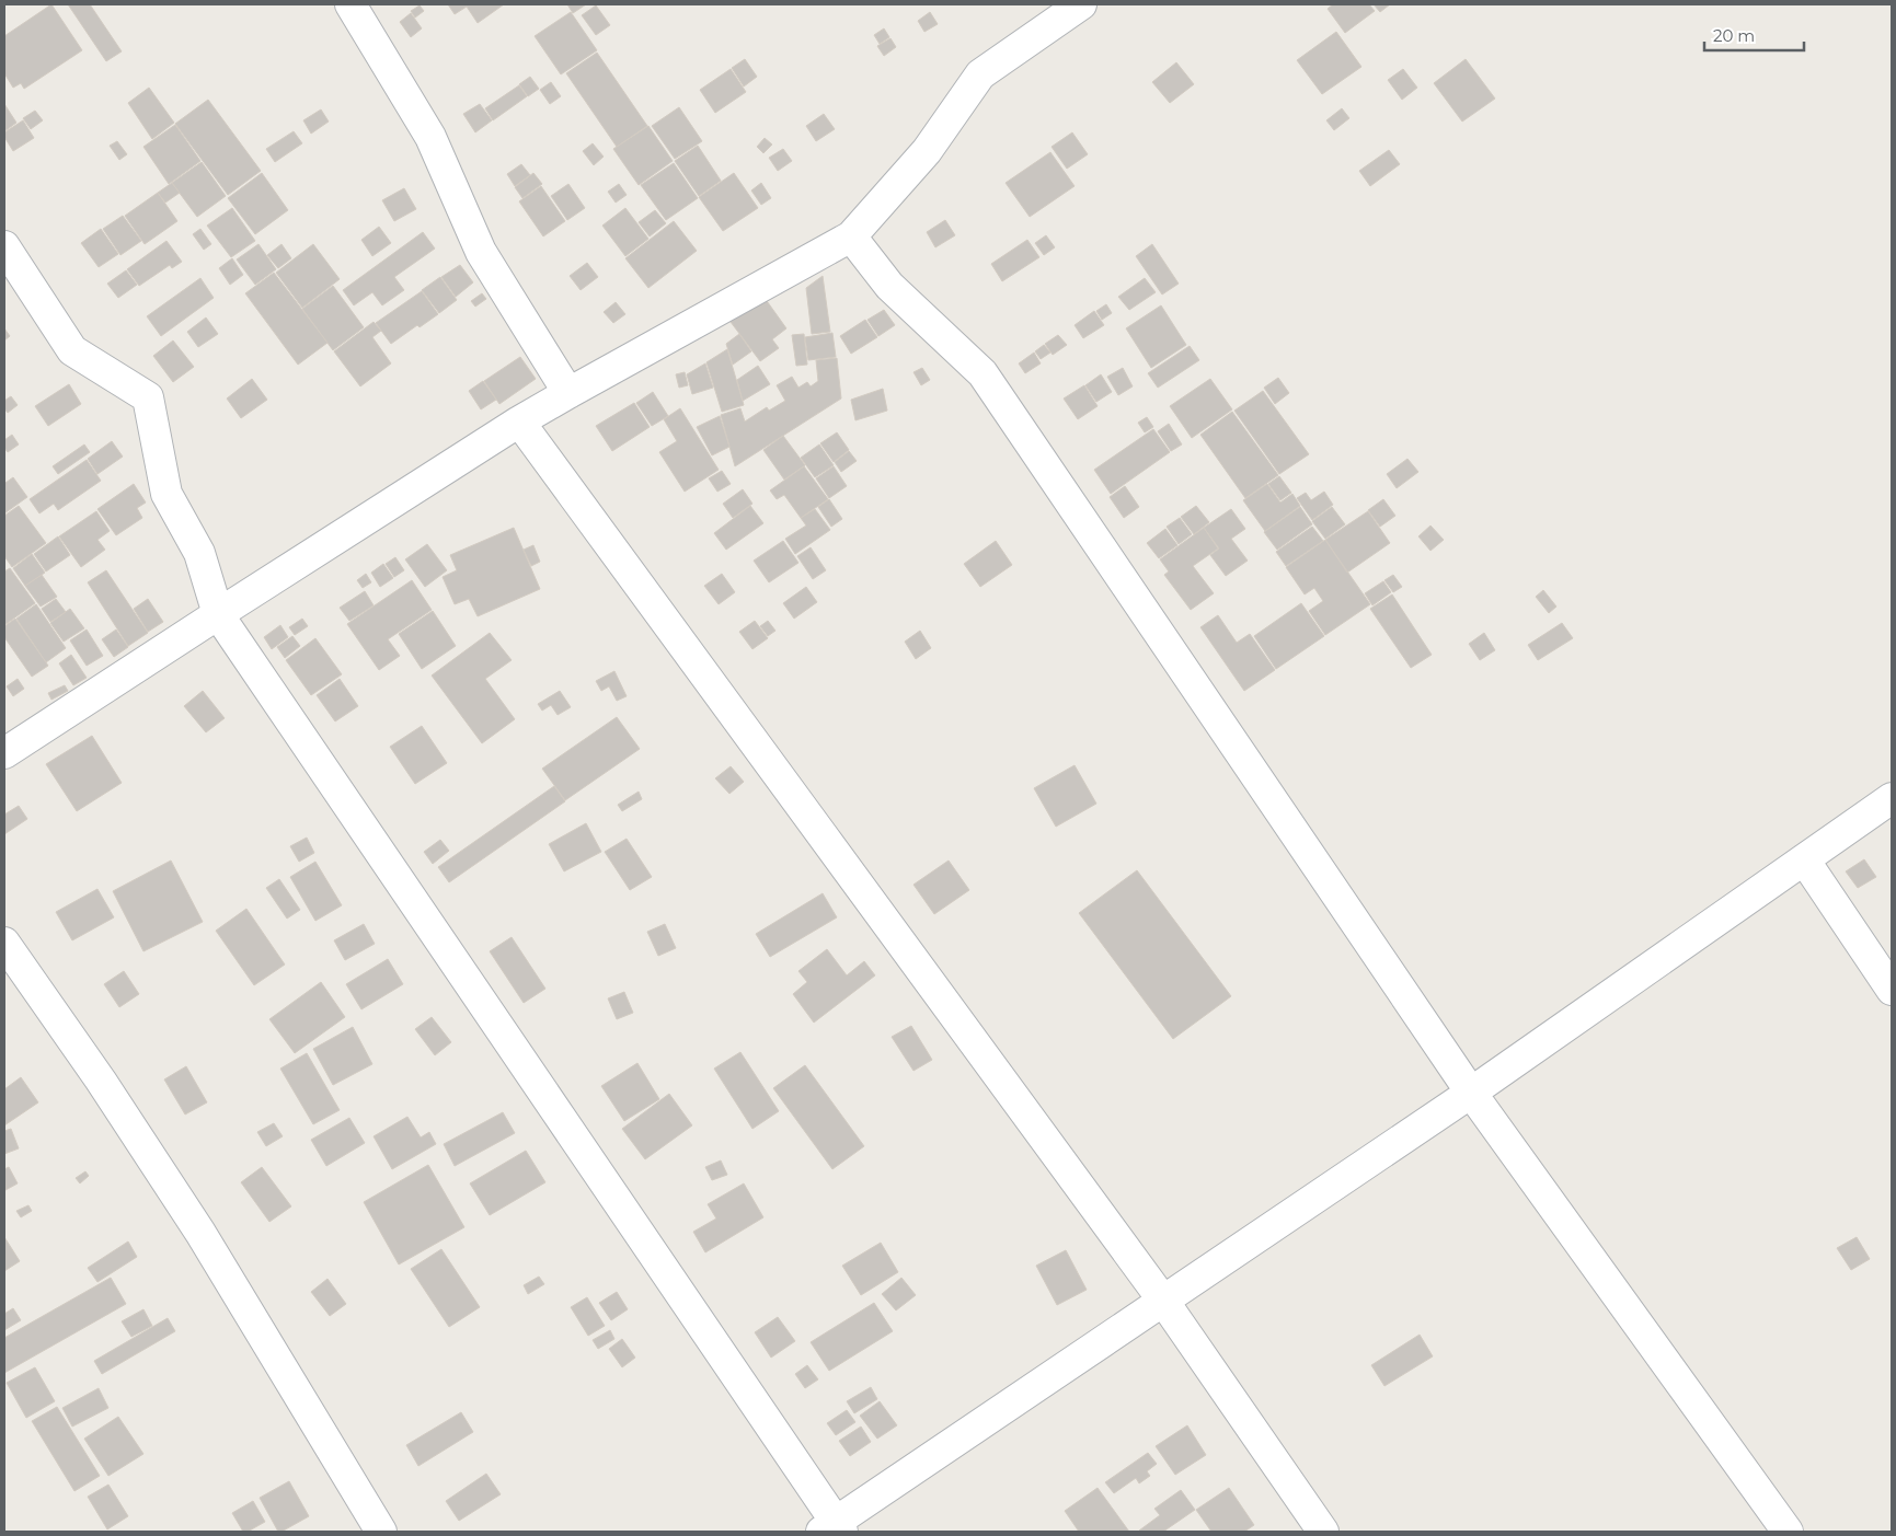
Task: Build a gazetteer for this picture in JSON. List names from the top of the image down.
{
  "scale_bar": "20 m"
}
